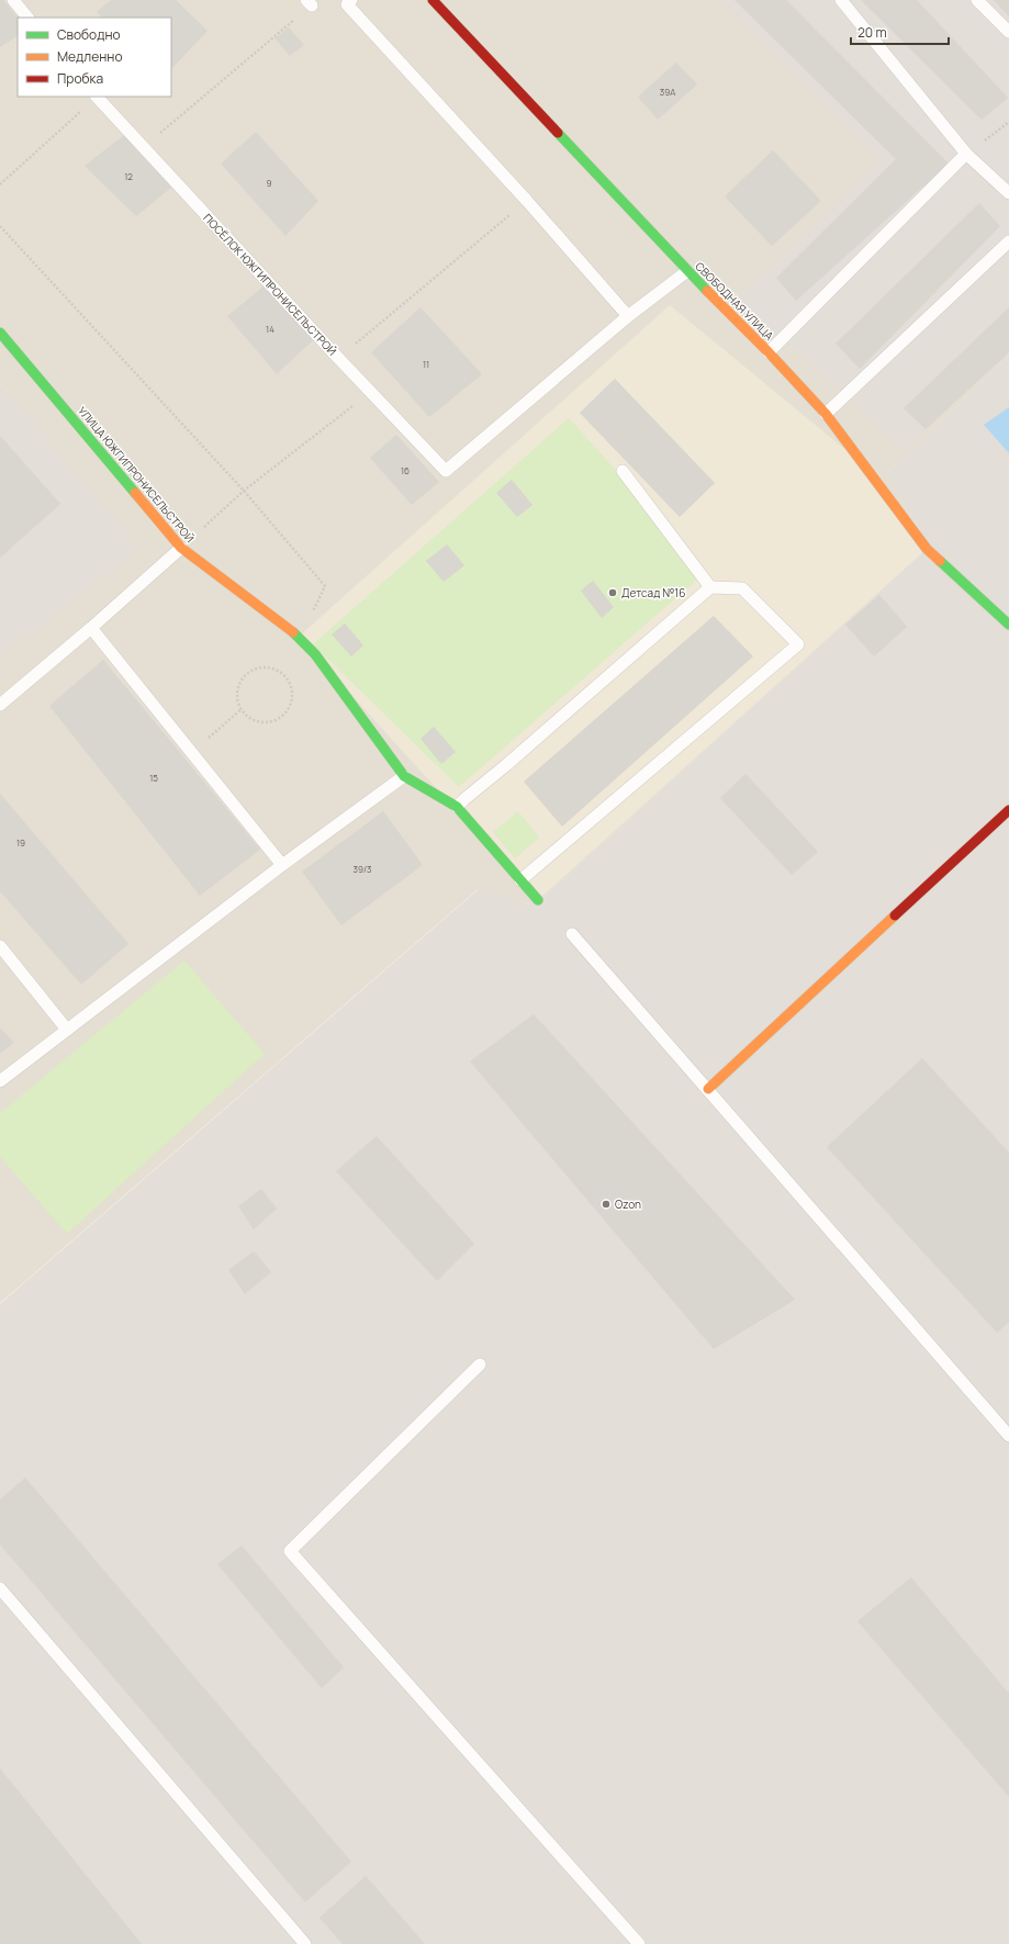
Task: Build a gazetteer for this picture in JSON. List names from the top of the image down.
{
  "streets": {
    "street": ["СВОБОДНАЯ УЛИЦА", "УЛИЦА ЮЖГИПРОНИСЕЛЬСТРОЙ"],
    "lane": ["ПОСЁЛОК ЮЖГИПРОНИСЕЛЬСТРОЙ"]
  },
  "places": ["Детсад №16", "Ozon"],
  "house_numbers": [
    "39А",
    "12",
    "9",
    "14",
    "11",
    "16",
    "15",
    "19",
    "39/3"
  ],
  "legend": ["Свободно", "Медленно", "Пробка"],
  "scale_bar": "20 m"
}
